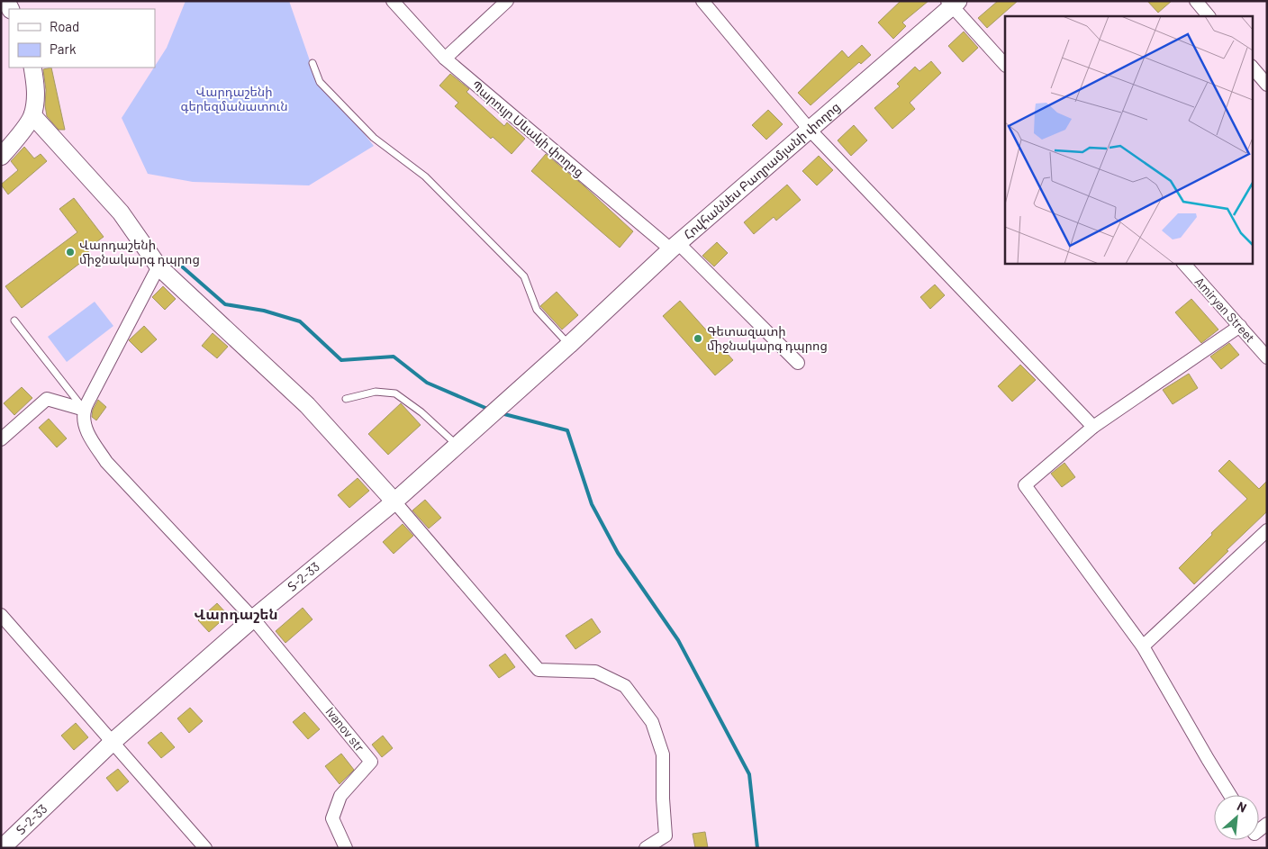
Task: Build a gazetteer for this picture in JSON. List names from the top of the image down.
{
  "streets": {
    "street": [
      "Պարույր Սևակի փողոց",
      "Հովհաննես Բաղրամյանի փողոց",
      "Amiryan Street",
      "Տ-2-33",
      "Ivanov str"
    ]
  },
  "crossings": [
    ["Պարույր Սևակի փողոց", "Հովհաննես Բաղրամյանի փողոց"],
    ["Հովհաննես Բաղրամյանի փողոց", "Տ-2-33"],
    ["Տ-2-33", "Ivanov str"]
  ],
  "districts": ["Վարդաշեն"],
  "parks": ["Վարդաշենի գերեզմանատուն"],
  "places": ["Վարդաշենի միջնակարգ դպրոց", "Գետազատի միջնակարգ դպրոց"],
  "legend": ["Road", "Park"],
  "north": "top right"
}
